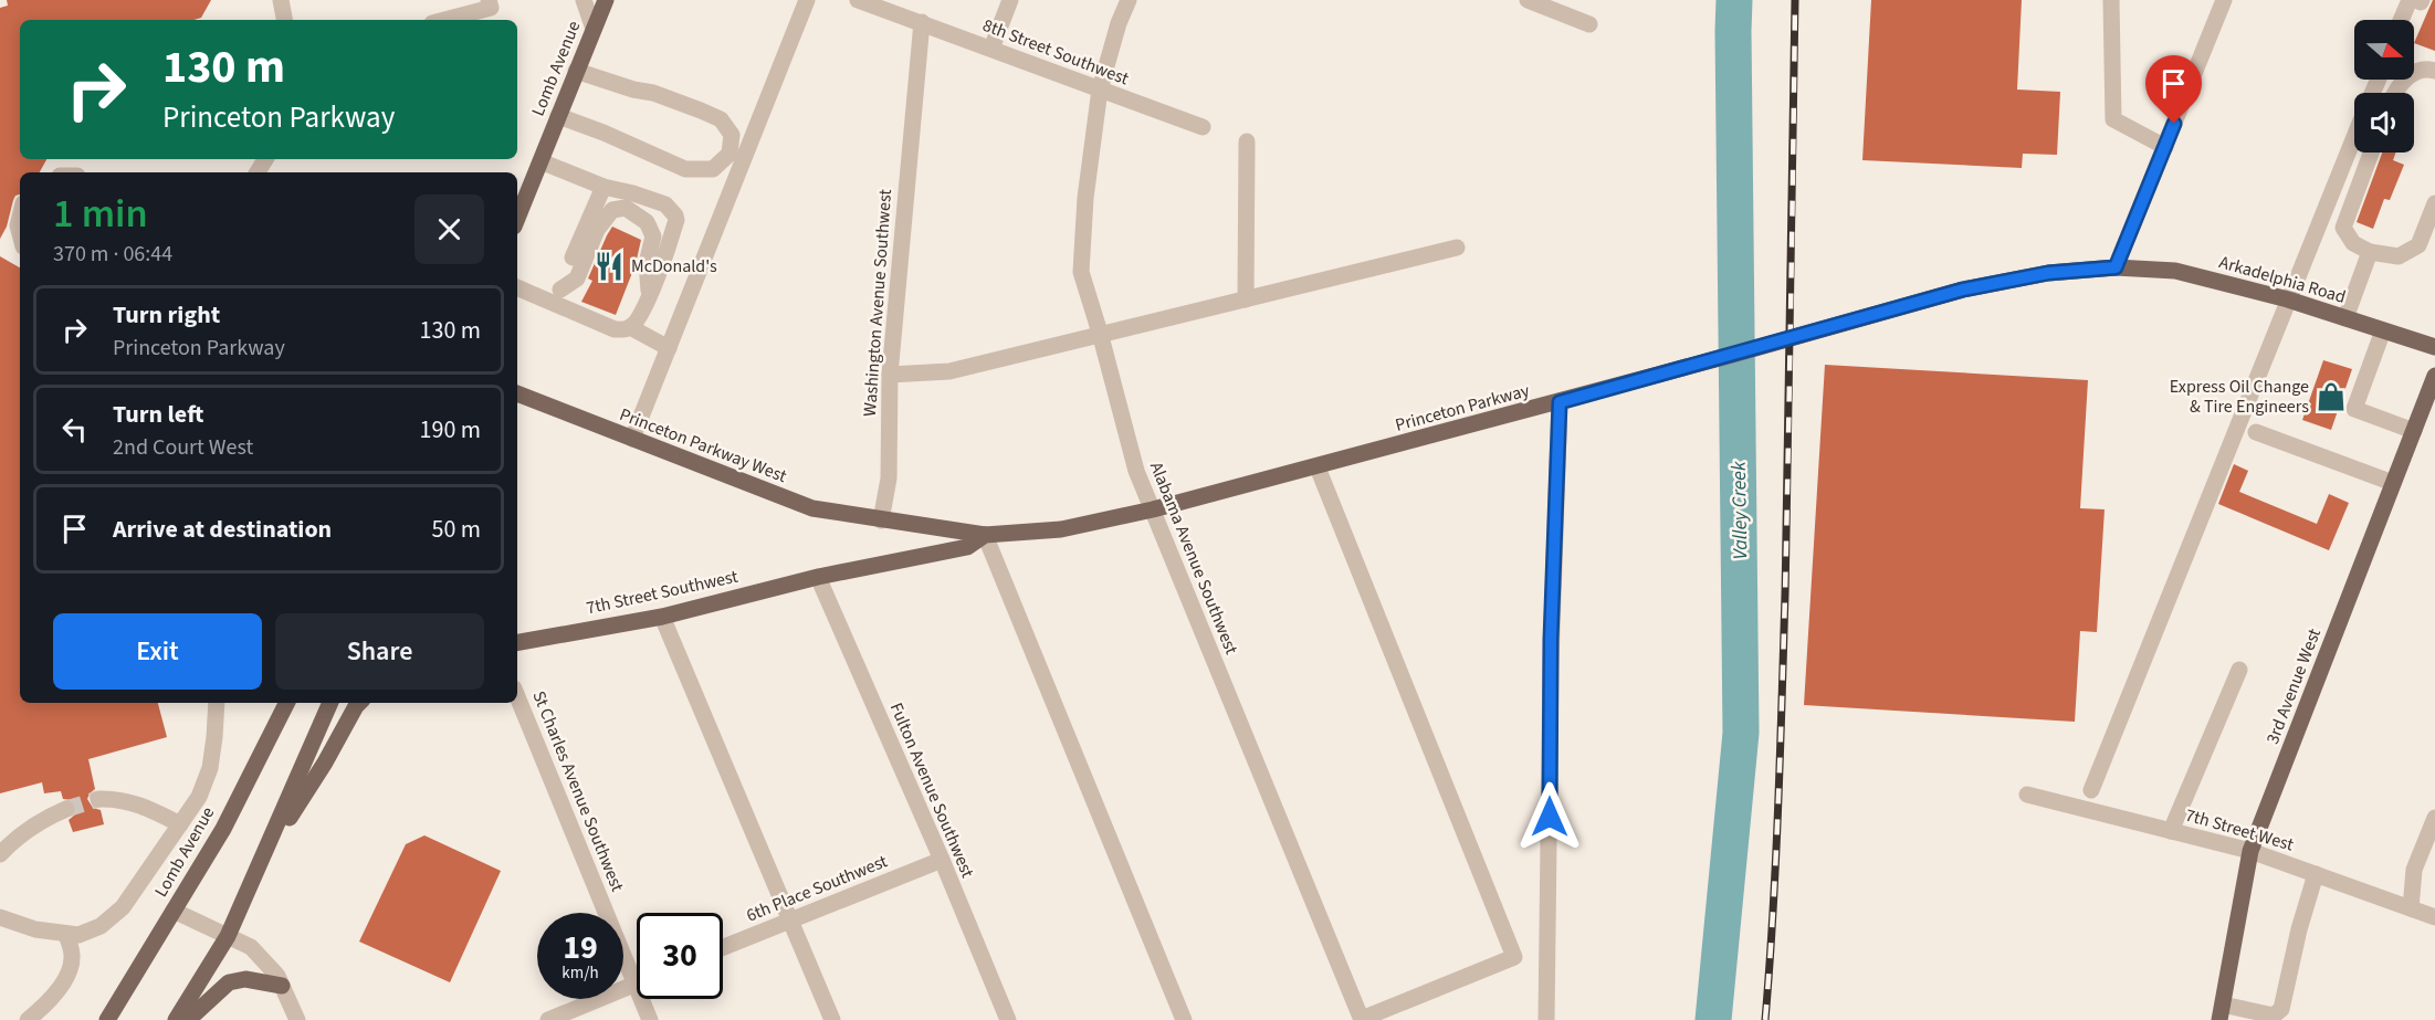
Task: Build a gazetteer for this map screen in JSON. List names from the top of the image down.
{
  "streets": {
    "main road": [
      "Lomb Avenue",
      "Arkadelphia Road",
      "Princeton Parkway",
      "Princeton Parkway West",
      "7th Street Southwest",
      "3rd Avenue West"
    ],
    "street": [
      "8th Street Southwest",
      "Washington Avenue Southwest",
      "Alabama Avenue Southwest",
      "Fulton Avenue Southwest",
      "St Charles Avenue Southwest",
      "7th Street West",
      "6th Place Southwest"
    ]
  },
  "crossings": [
    ["8th Street Southwest", "Washington Avenue Southwest"],
    ["8th Street Southwest", "Alabama Avenue Southwest"],
    ["Arkadelphia Road", "Princeton Parkway"],
    ["Washington Avenue Southwest", "Princeton Parkway West"],
    ["Princeton Parkway", "Alabama Avenue Southwest"],
    ["Princeton Parkway", "7th Street Southwest"],
    ["Princeton Parkway", "Fulton Avenue Southwest"],
    ["7th Street Southwest", "Fulton Avenue Southwest"],
    ["3rd Avenue West", "7th Street West"],
    ["Fulton Avenue Southwest", "6th Place Southwest"]
  ],
  "water": ["Valley Creek"],
  "places": {
    "restaurant": ["McDonald's"],
    "shop": ["Express Oil Change & Tire Engineers"]
  },
  "north": "right",
  "page": {
    "turn": ["130 m", "Princeton Parkway"],
    "heading": ["1 min", "370 m · 06:44"],
    "list": [
      {
        "name": "Turn right",
        "note": "Princeton Parkway",
        "value": "130 m"
      },
      {
        "name": "Turn left",
        "note": "2nd Court West",
        "value": "190 m"
      },
      {
        "name": "Arrive at destination",
        "value": "50 m"
      }
    ],
    "buttons": ["Exit", "Share"],
    "speed": "19 km/h",
    "limit": "30"
  }
}
